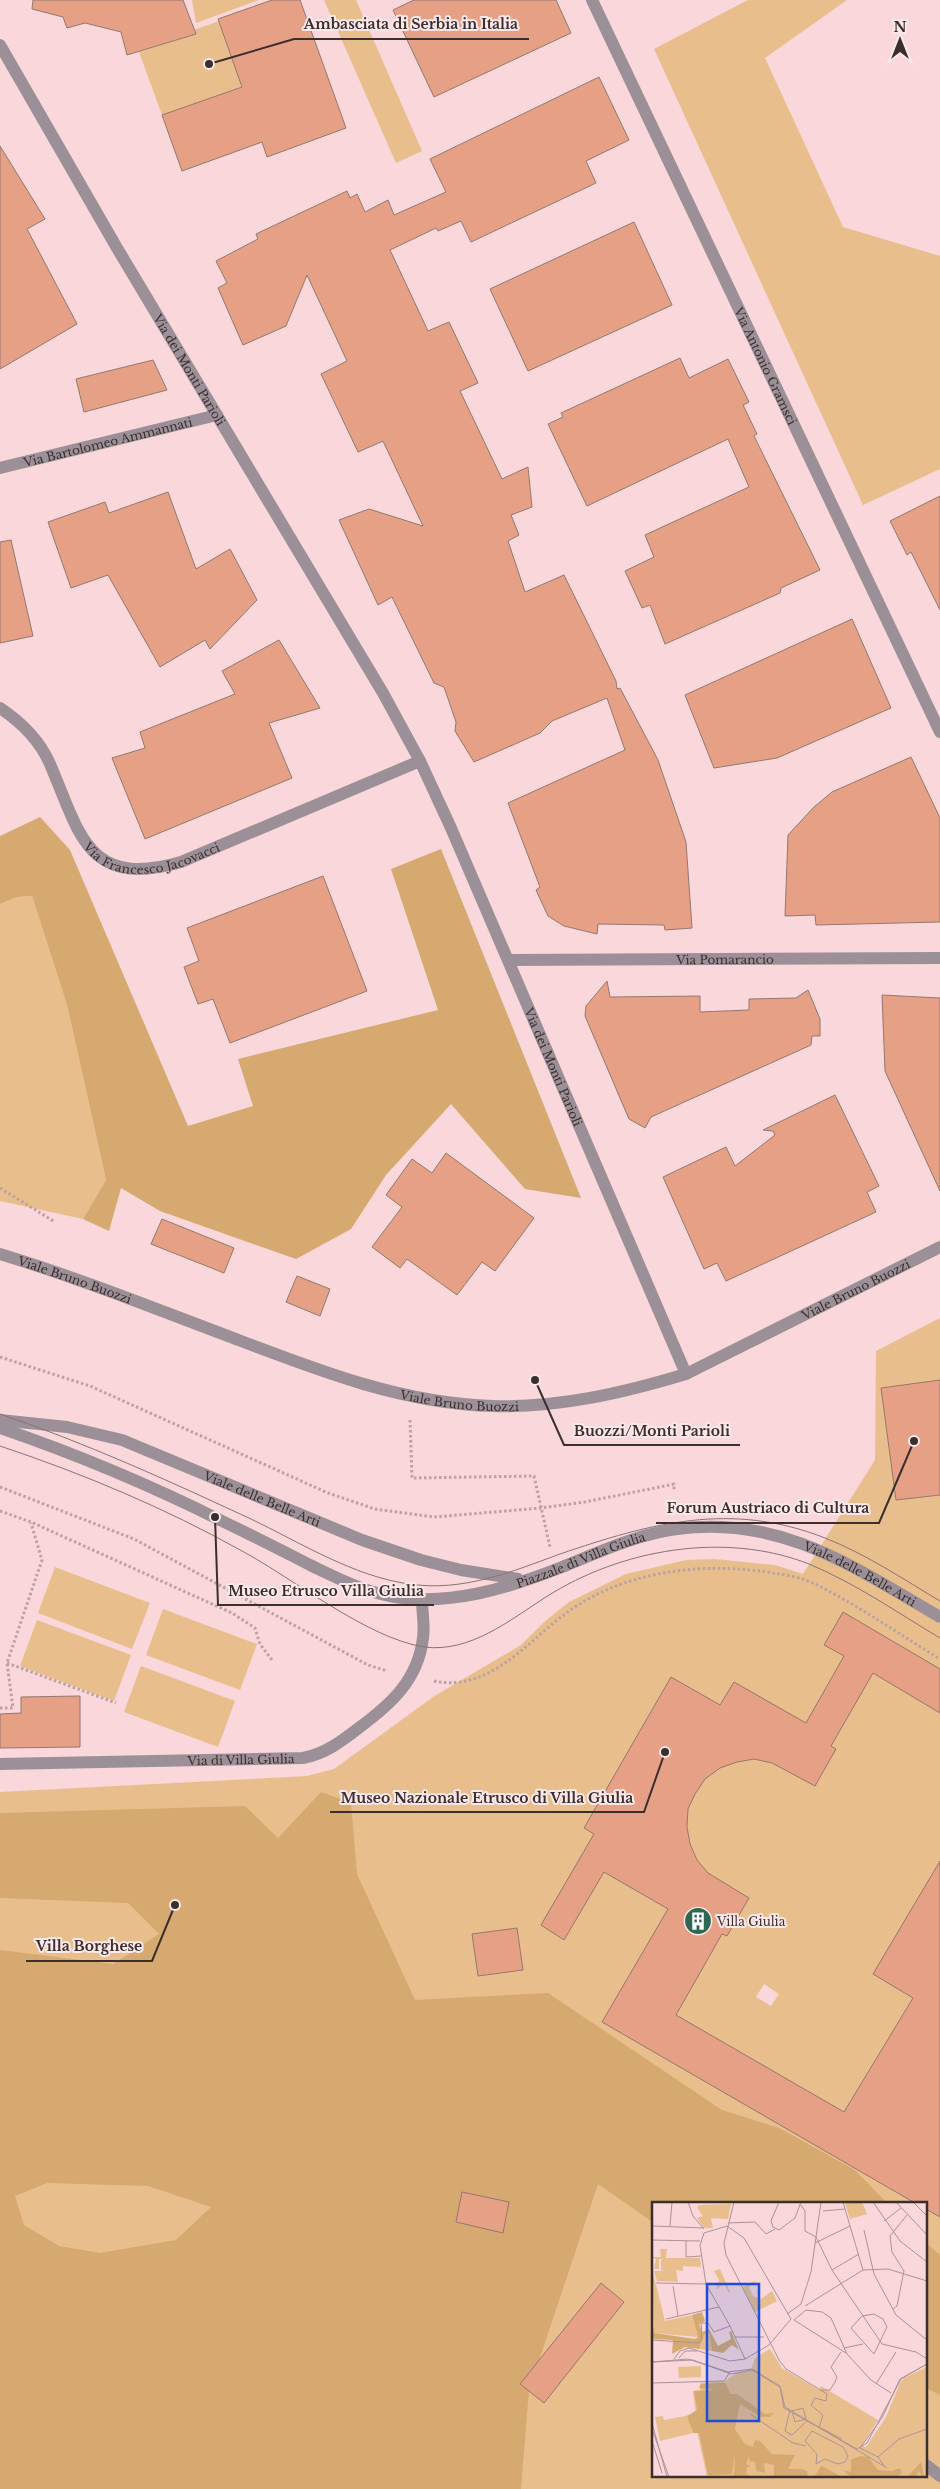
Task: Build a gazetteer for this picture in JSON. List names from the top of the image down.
{
  "streets": {
    "street": [
      "Via Antonio Gramsci",
      "Via dei Monti Parioli",
      "Via Bartolomeo Ammannati",
      "Via Francesco Jacovacci",
      "Via Pomarancio",
      "Viale Bruno Buozzi",
      "Viale delle Belle Arti",
      "Piazzale di Villa Giulia",
      "Via di Villa Giulia"
    ]
  },
  "crossings": [
    ["Via dei Monti Parioli", "Via Bartolomeo Ammannati"],
    ["Via dei Monti Parioli", "Via Francesco Jacovacci"],
    ["Via dei Monti Parioli", "Via Pomarancio"],
    ["Via dei Monti Parioli", "Viale Bruno Buozzi"],
    ["Viale delle Belle Arti", "Piazzale di Villa Giulia"],
    ["Piazzale di Villa Giulia", "Via di Villa Giulia"]
  ],
  "places": {
    "other": [
      "Ambasciata di Serbia in Italia",
      "Buozzi/Monti Parioli",
      "Forum Austriaco di Cultura",
      "Museo Etrusco Villa Giulia",
      "Museo Nazionale Etrusco di Villa Giulia",
      "Villa Borghese"
    ],
    "building": ["Villa Giulia"]
  },
  "north": "top"
}
